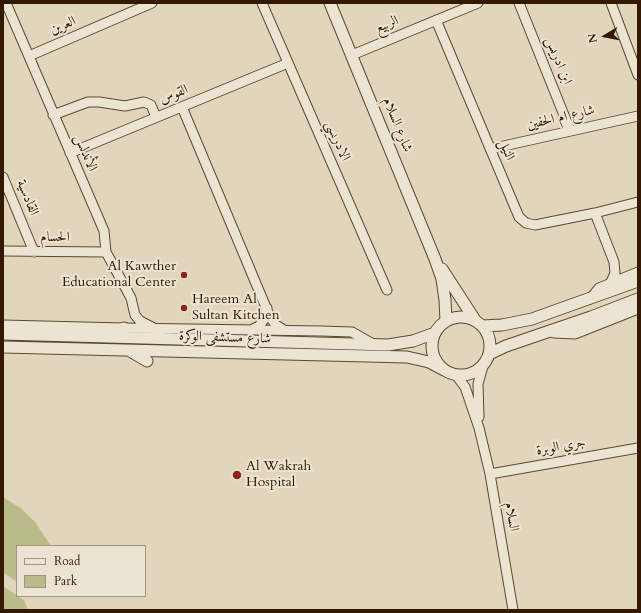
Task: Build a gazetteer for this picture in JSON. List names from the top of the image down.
{
  "streets": {
    "street": [
      "الربيع",
      "العرين",
      "ابن ادريس",
      "القوس",
      "شارع ام الحفين",
      "شارع السلام",
      "الادريسي",
      "النيل",
      "الأندلس",
      "القادسية",
      "الحسام",
      "شارع مستشفى الوكرة",
      "جري الوبرة",
      "السلام"
    ]
  },
  "crossings": [
    ["الربيع", "شارع السلام"],
    ["الربيع", "النيل"],
    ["العرين", "الأندلس"],
    ["ابن ادريس", "شارع ام الحفين"],
    ["القوس", "الادريسي"],
    ["القوس", "الأندلس"],
    ["شارع ام الحفين", "النيل"],
    ["شارع السلام", "شارع مستشفى الوكرة"],
    ["شارع السلام", "السلام"],
    ["الأندلس", "الحسام"],
    ["القادسية", "الحسام"],
    ["شارع مستشفى الوكرة", "السلام"],
    ["جري الوبرة", "السلام"]
  ],
  "places": ["Al Kawther Educational Center", "Hareem Al Sultan Kitchen", "Al Wakrah Hospital"],
  "legend": ["Road", "Park"],
  "north": "left"
}
